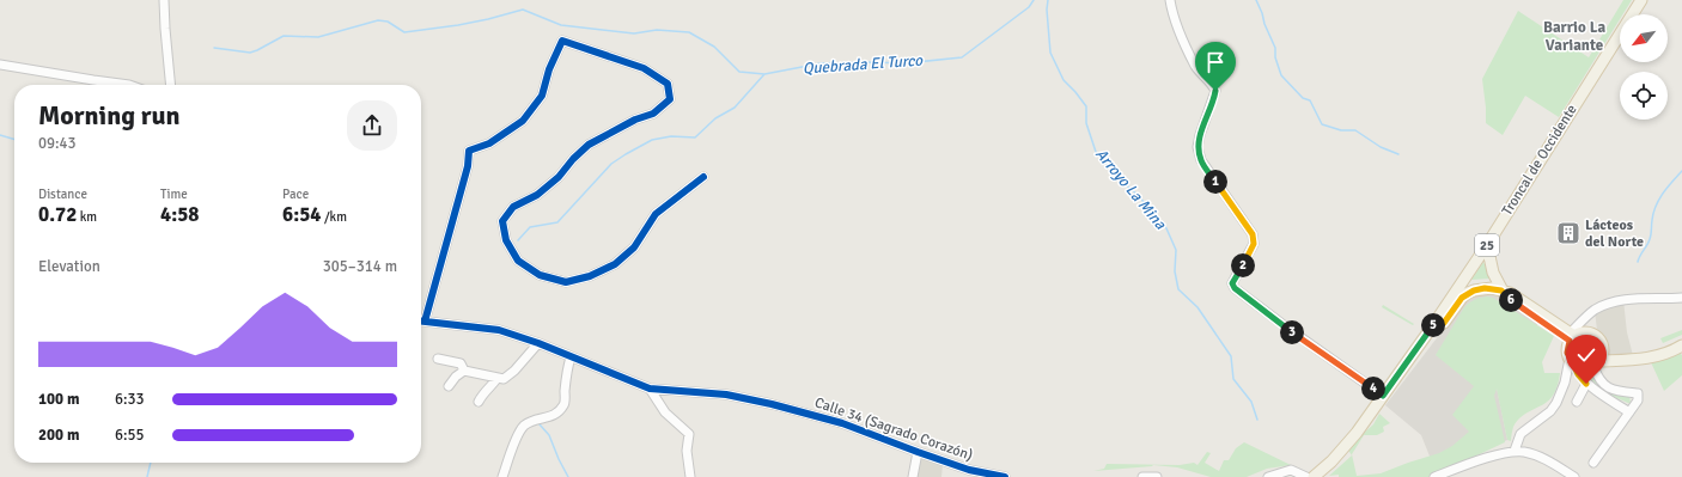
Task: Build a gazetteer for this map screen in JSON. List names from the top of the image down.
{
  "streets": {
    "main road": ["Troncal de Occidente", "25"],
    "street": ["Calle 34 (Sagrado Corazón)"]
  },
  "districts": ["Barrio La Variante"],
  "water": ["Quebrada El Turco", "Arroyo La Mina"],
  "places": {
    "building": ["Lácteos del Norte"]
  },
  "north": "bottom left",
  "page": {
    "heading": ["Morning run", "09:43"],
    "stats": [
      ["Distance", "0.72 km"],
      ["Time", "4:58"],
      ["Pace", "6:54 /km"]
    ],
    "pins": [
      "1",
      "2",
      "6",
      "5",
      "3",
      "4"
    ],
    "chart": ["Elevation", "305–314 m"],
    "list": [
      {
        "name": "100 m",
        "note": "6:33"
      },
      {
        "name": "200 m",
        "note": "6:55"
      }
    ]
  }
}
